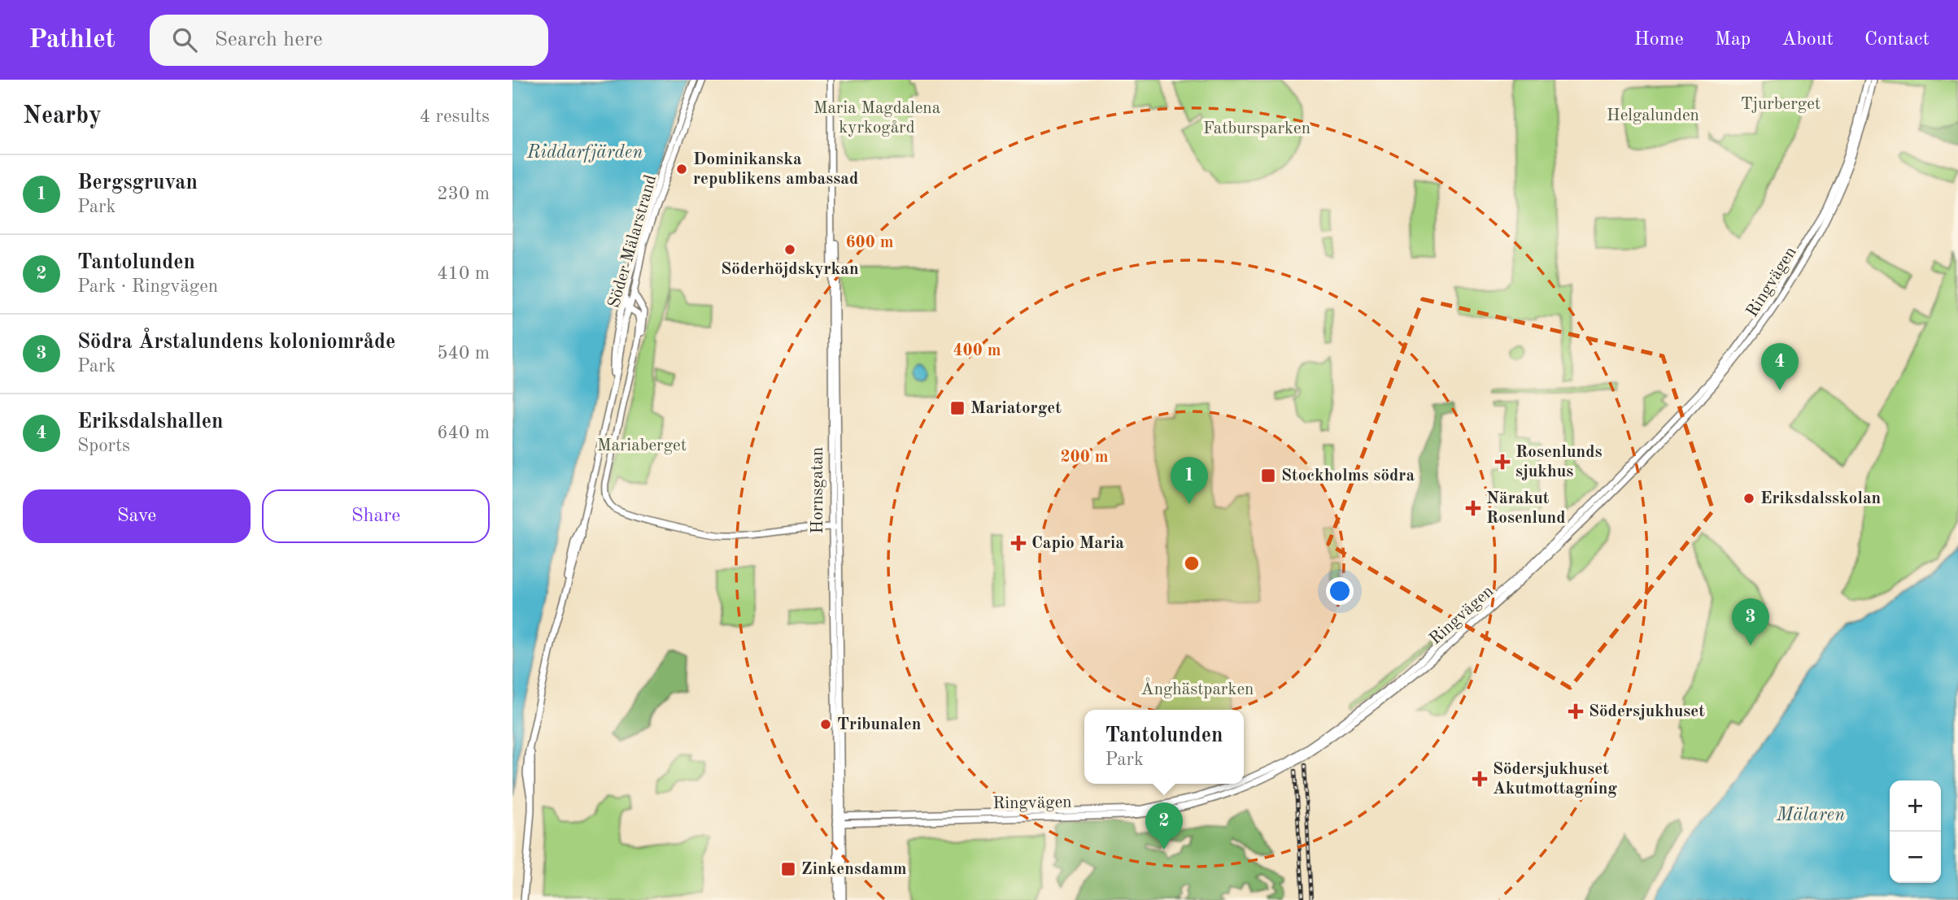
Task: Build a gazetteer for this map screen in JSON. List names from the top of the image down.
{
  "streets": {
    "main road": ["Söder Mälarstrand", "Ringvägen", "Hornsgatan"]
  },
  "crossings": [
    ["Ringvägen", "Hornsgatan"]
  ],
  "water": ["Riddarfjärden", "Mälaren"],
  "parks": [
    "Tjurberget",
    "Maria Magdalena kyrkogård",
    "Helgalunden",
    "Fatbursparken",
    "Mariaberget",
    "Ånghästparken"
  ],
  "places": {
    "other": [
      "Dominikanska republikens ambassad",
      "Söderhöjdskyrkan",
      "Eriksdalsskolan",
      "Tribunalen"
    ],
    "transit": ["Mariatorget", "Stockholms södra", "Zinkensdamm"],
    "health": [
      "Rosenlunds sjukhus",
      "Närakut Rosenlund",
      "Capio Maria",
      "Södersjukhuset",
      "Södersjukhuset Akutmottagning"
    ]
  },
  "page": {
    "header": "Pathlet",
    "search": "Search here",
    "nav": [
      "Home",
      "Map",
      "About",
      "Contact"
    ],
    "heading": ["Nearby", "4 results"],
    "list": [
      {
        "mark": "1",
        "name": "Bergsgruvan",
        "note": "Park",
        "value": "230 m"
      },
      {
        "mark": "2",
        "name": "Tantolunden",
        "note": "Park · Ringvägen",
        "value": "410 m"
      },
      {
        "mark": "3",
        "name": "Södra Årstalundens koloniområde",
        "note": "Park",
        "value": "540 m"
      },
      {
        "mark": "4",
        "name": "Eriksdalshallen",
        "note": "Sports",
        "value": "640 m"
      }
    ],
    "pins": [
      "4",
      "1",
      "3",
      "2"
    ],
    "buttons": ["Save", "Share"],
    "popup": ["Tantolunden", "Park"],
    "map_buttons": ["+", "−"]
  },
  "rings": ["600 m", "400 m", "200 m"]
}
